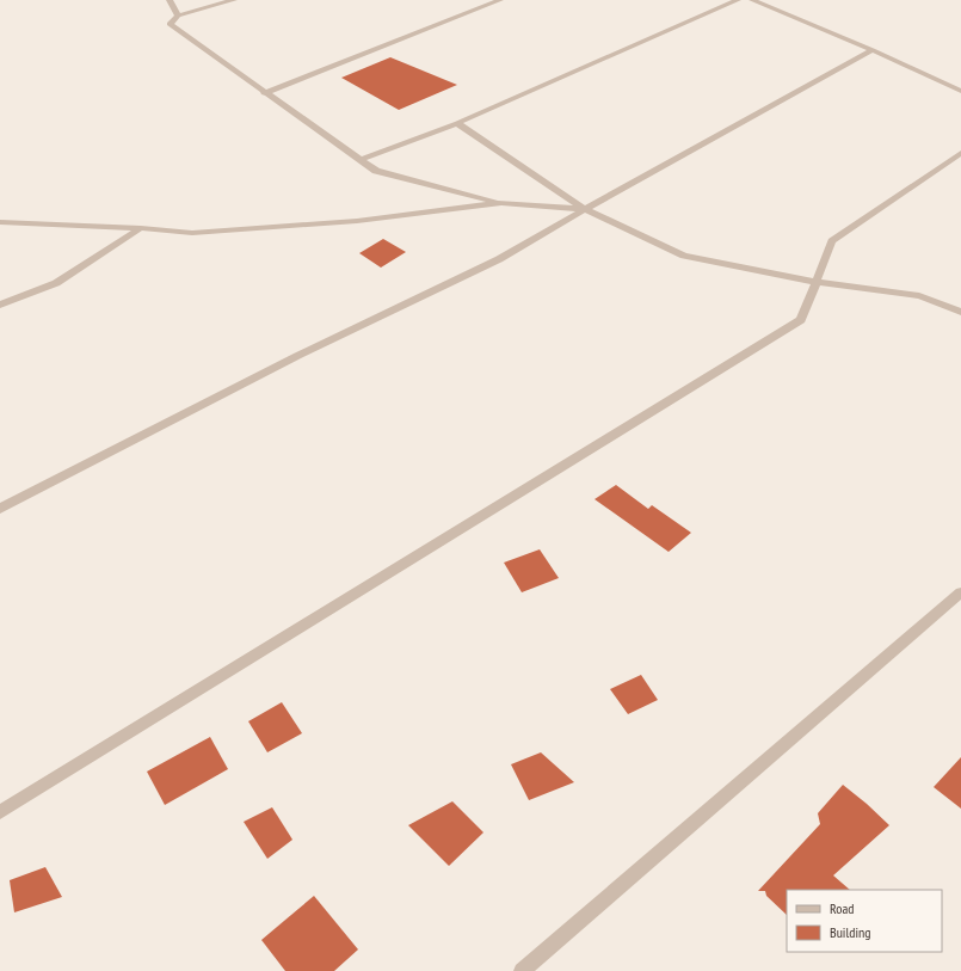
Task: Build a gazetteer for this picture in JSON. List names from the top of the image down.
{
  "legend": ["Road", "Building"]
}
